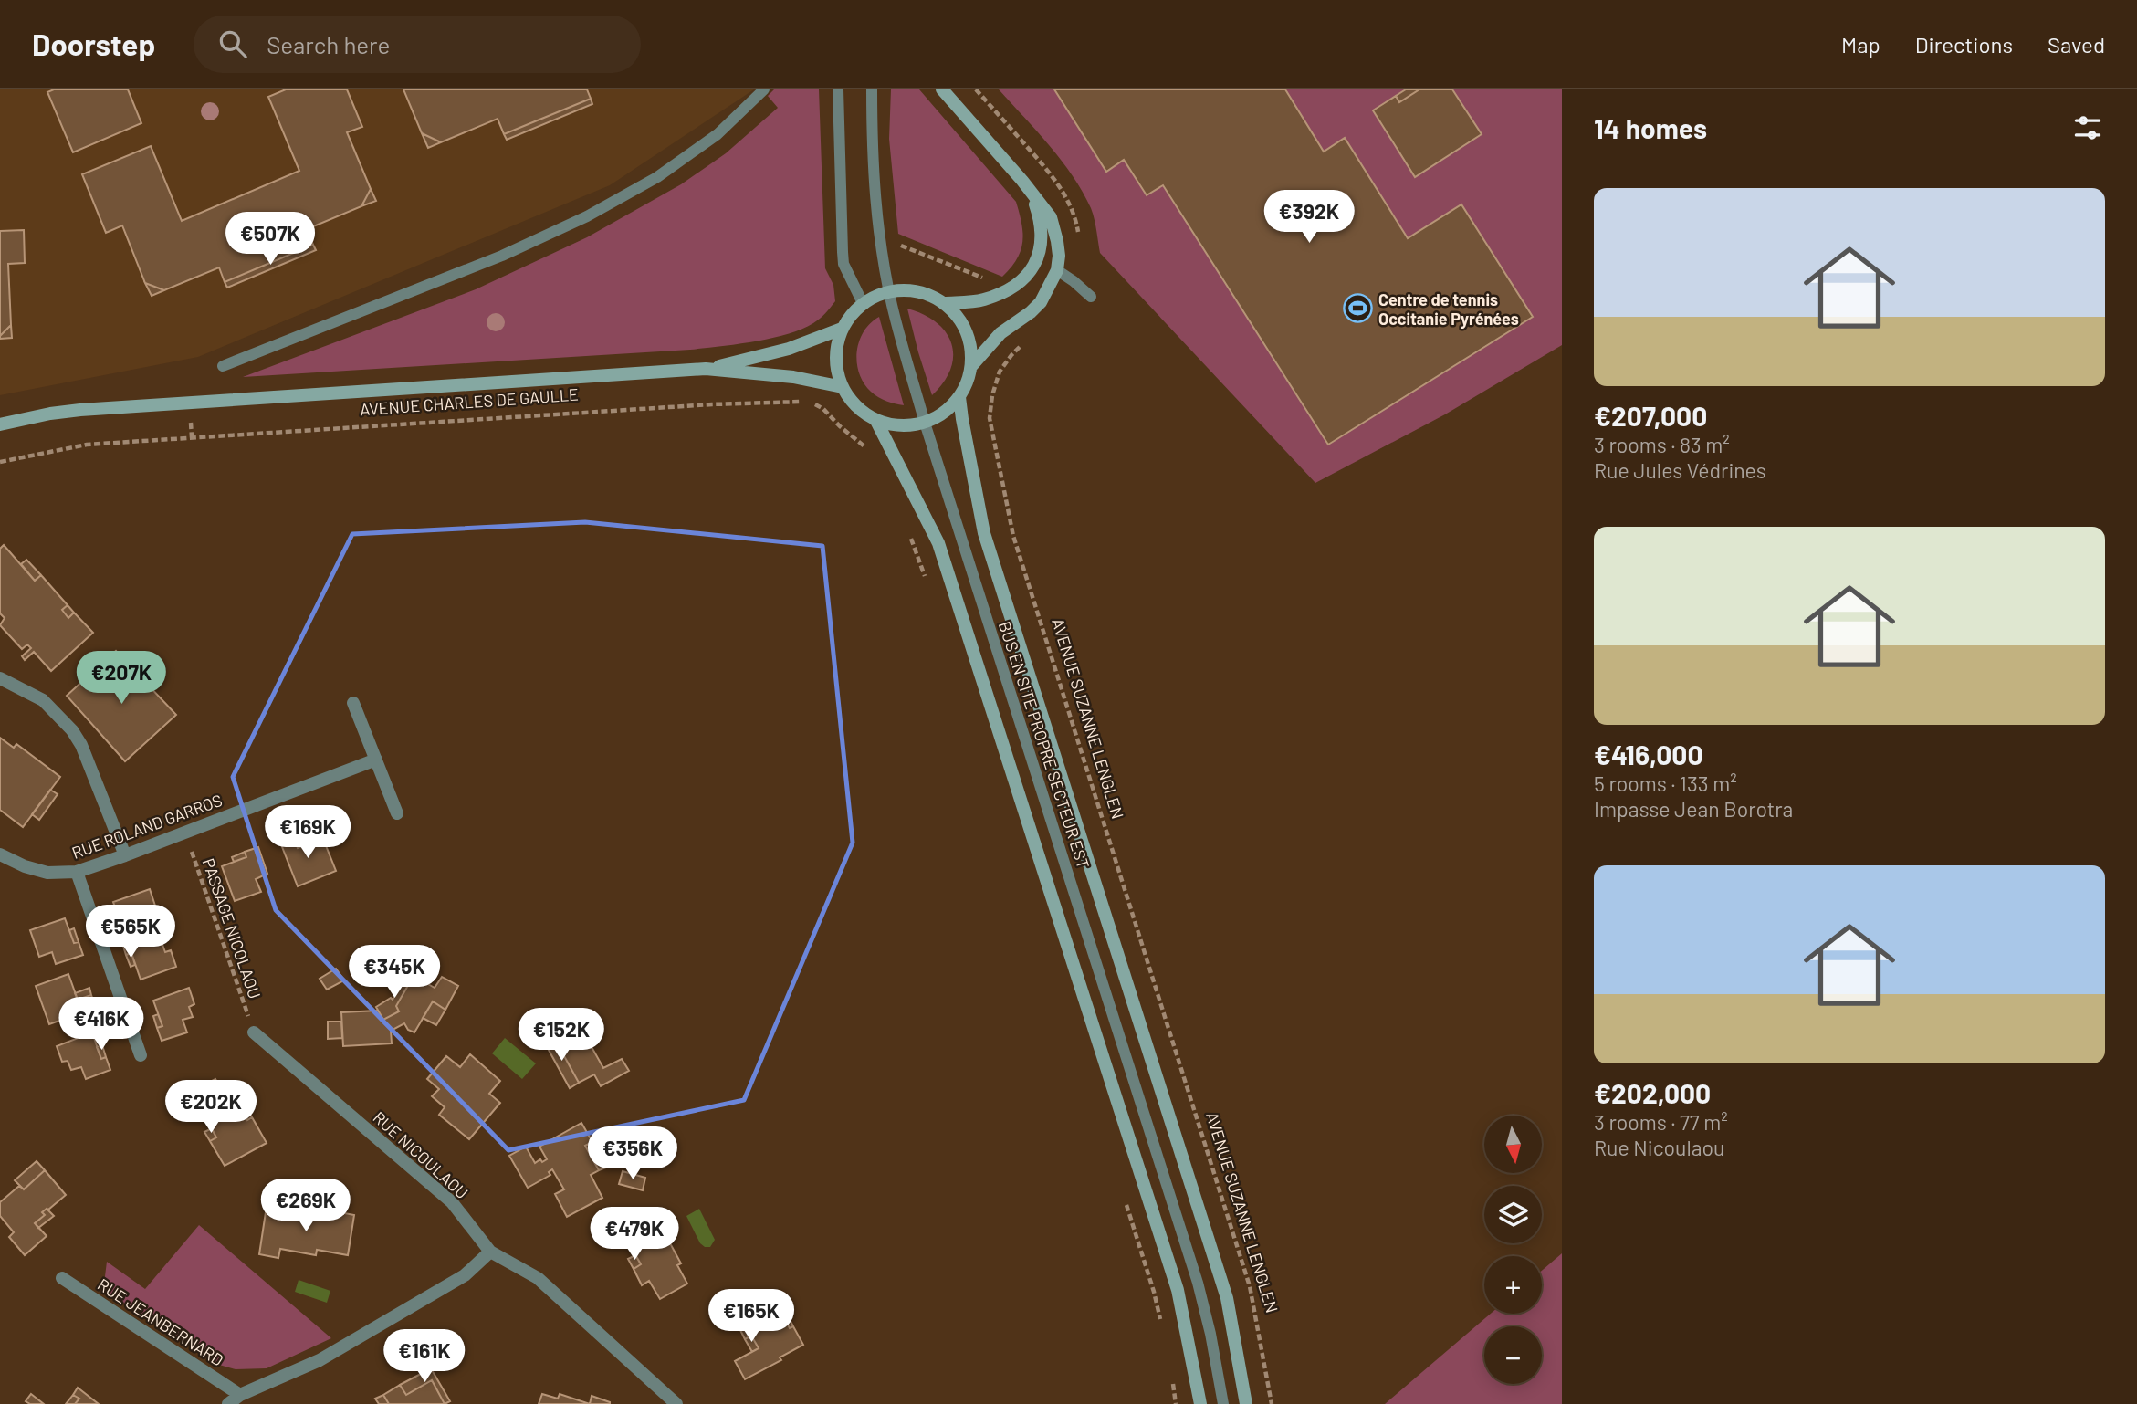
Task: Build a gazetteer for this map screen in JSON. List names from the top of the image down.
{
  "streets": {
    "street": [
      "AVENUE CHARLES DE GAULLE",
      "RUE ROLAND GARROS",
      "RUE NICOULAOU",
      "RUE JEANBERNARD"
    ],
    "lane": ["BUS EN SITE PROPRE SECTEUR EST"],
    "path": ["AVENUE SUZANNE LENGLEN", "PASSAGE NICOLAOU"]
  },
  "crossings": [
    ["RUE ROLAND GARROS", "PASSAGE NICOLAOU"],
    ["PASSAGE NICOLAOU", "RUE NICOULAOU"]
  ],
  "places": {
    "sports": ["Centre de tennis Occitanie Pyrénées"]
  },
  "north": "bottom",
  "page": {
    "header": "Doorstep",
    "search": "Search here",
    "nav": ["Map", "Directions", "Saved"],
    "heading": "14 homes",
    "list": [
      {
        "name": "€207,000",
        "note": "3 rooms · 83 m² · Rue Jules Védrines"
      },
      {
        "name": "€416,000",
        "note": "5 rooms · 133 m² · Impasse Jean Borotra"
      },
      {
        "name": "€202,000",
        "note": "3 rooms · 77 m² · Rue Nicoulaou"
      }
    ],
    "price": [
      "€392K",
      "€507K",
      "€207K",
      "€169K",
      "€565K",
      "€345K",
      "€416K",
      "€152K",
      "€202K",
      "€356K",
      "€269K",
      "€479K",
      "€165K",
      "€161K"
    ],
    "map_buttons": ["+", "−"]
  }
}
